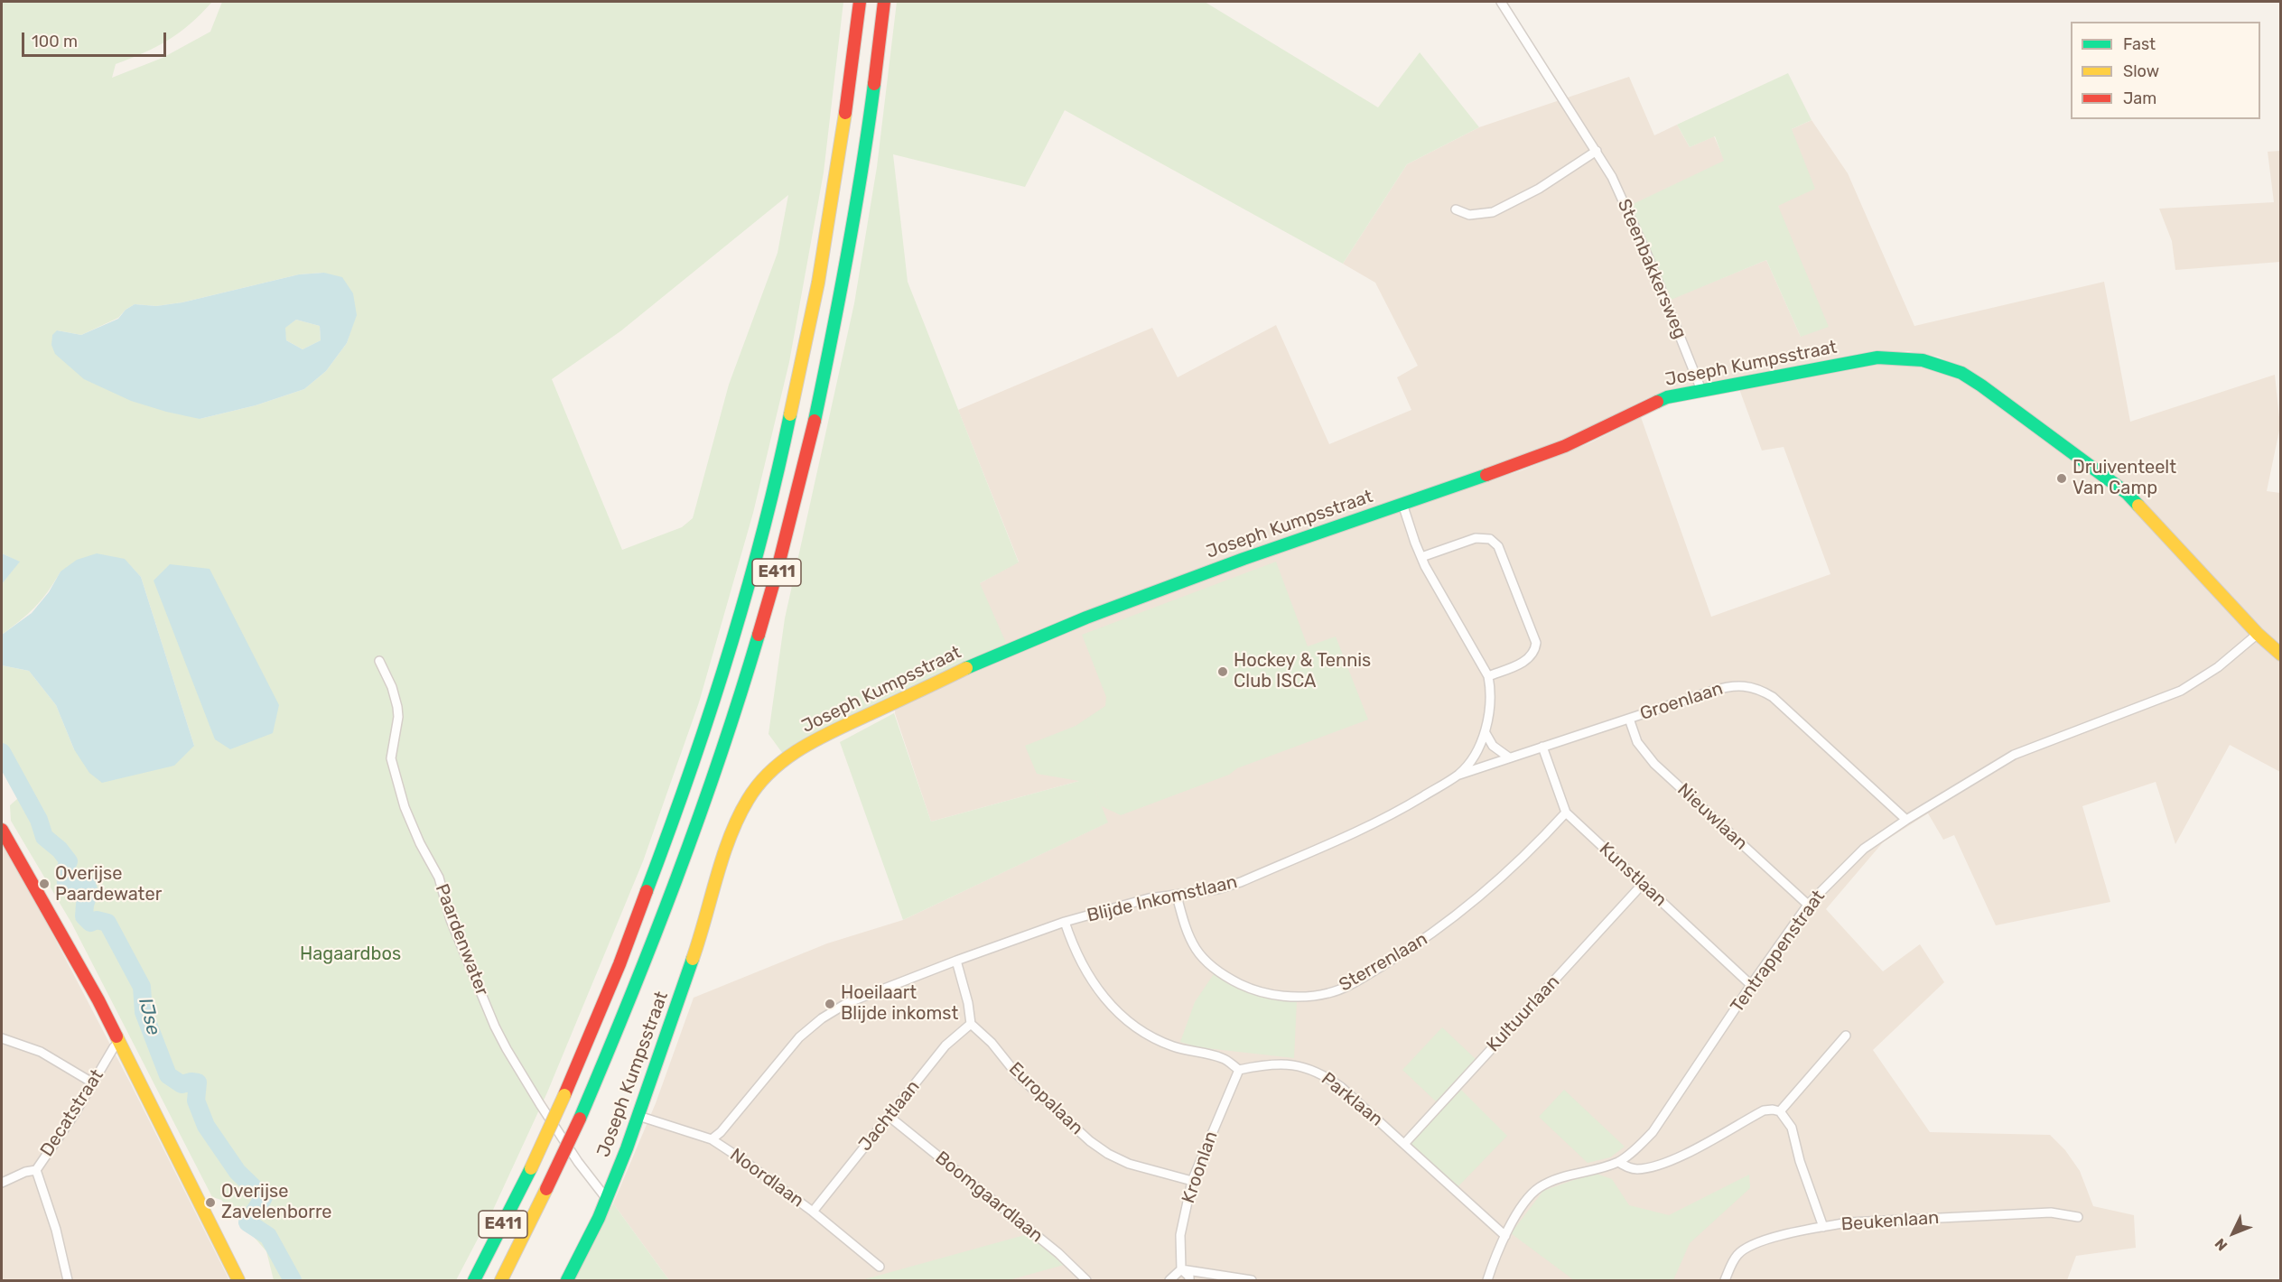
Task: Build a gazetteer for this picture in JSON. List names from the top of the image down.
{
  "streets": {
    "main road": ["Joseph Kumpsstraat", "E411"],
    "street": [
      "Steenbakkersweg",
      "Groenlaan",
      "Nieuwlaan",
      "Kunstlaan",
      "Blijde Inkomstlaan",
      "Paardenwater",
      "Tentrappenstraat",
      "Sterrenlaan",
      "Kultuurlaan",
      "Europalaan",
      "Parklaan",
      "Decatstraat",
      "Jachtlaan",
      "Kroonlan",
      "Noordlaan",
      "Boomgaardlaan",
      "Beukenlaan"
    ]
  },
  "crossings": [
    ["Steenbakkersweg", "Joseph Kumpsstraat"],
    ["Joseph Kumpsstraat", "Blijde Inkomstlaan"],
    ["Joseph Kumpsstraat", "Paardenwater"],
    ["Joseph Kumpsstraat", "Tentrappenstraat"],
    ["Joseph Kumpsstraat", "Noordlaan"],
    ["Groenlaan", "Nieuwlaan"],
    ["Groenlaan", "Kunstlaan"],
    ["Groenlaan", "Blijde Inkomstlaan"],
    ["Groenlaan", "Tentrappenstraat"],
    ["Nieuwlaan", "Tentrappenstraat"],
    ["Kunstlaan", "Tentrappenstraat"],
    ["Kunstlaan", "Sterrenlaan"],
    ["Kunstlaan", "Kultuurlaan"],
    ["Blijde Inkomstlaan", "Sterrenlaan"],
    ["Blijde Inkomstlaan", "Noordlaan"],
    ["Tentrappenstraat", "Parklaan"],
    ["Kultuurlaan", "Parklaan"],
    ["Europalaan", "Jachtlaan"],
    ["Europalaan", "Kroonlan"],
    ["Parklaan", "Kroonlan"],
    ["Jachtlaan", "Noordlaan"],
    ["Jachtlaan", "Boomgaardlaan"]
  ],
  "water": ["IJse"],
  "parks": ["Hagaardbos"],
  "places": [
    "Druiventeelt Van Camp",
    "Hockey & Tennis Club ISCA",
    "Overijse Paardewater",
    "Hoeilaart Blijde inkomst",
    "Overijse Zavelenborre"
  ],
  "legend": ["Fast", "Slow", "Jam"],
  "scale_bar": "100 m",
  "north": "bottom left"
}
